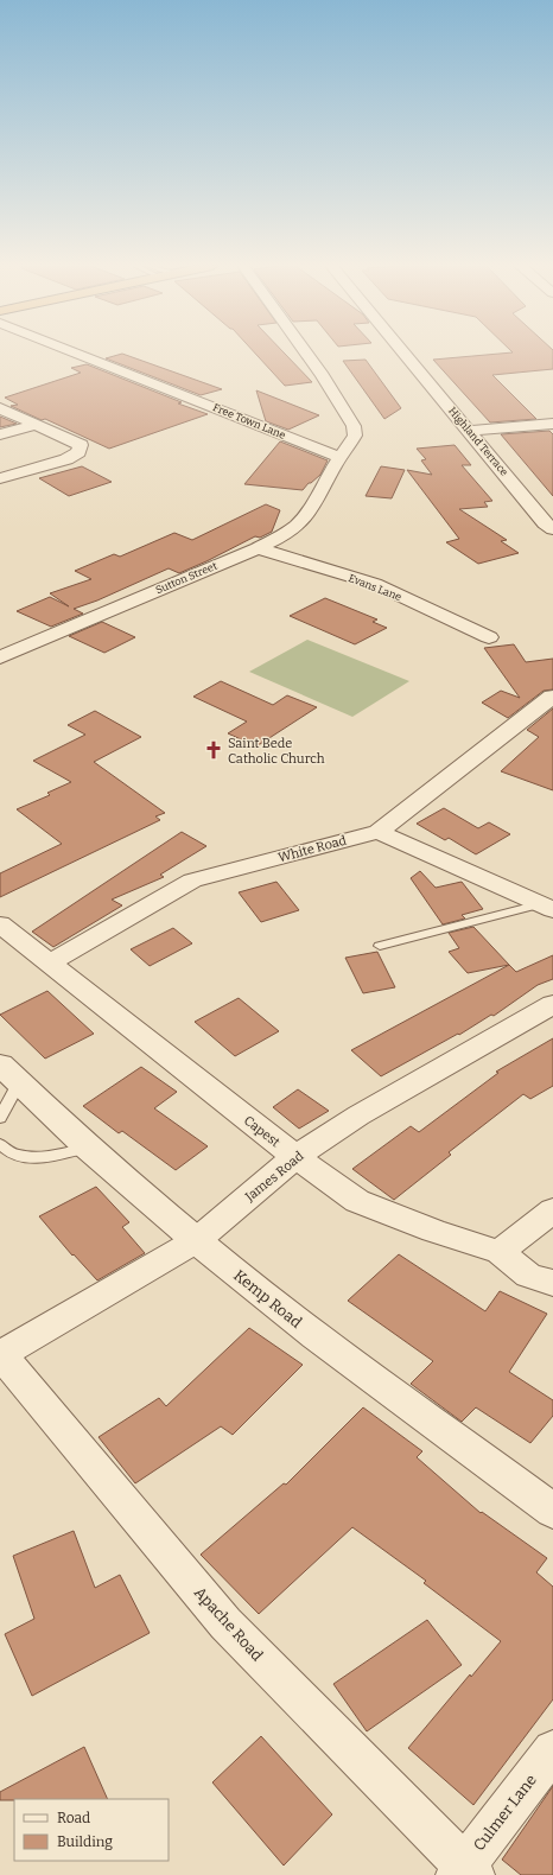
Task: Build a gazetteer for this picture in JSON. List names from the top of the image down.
{
  "streets": {
    "street": [
      "Free Town Lane",
      "Highland Terrace",
      "Sutton Street",
      "Evans Lane",
      "White Road",
      "Capest",
      "James Road",
      "Kemp Road",
      "Apache Road",
      "Culmer Lane"
    ]
  },
  "crossings": [
    ["Free Town Lane", "Sutton Street"],
    ["Sutton Street", "Evans Lane"],
    ["White Road", "Capest"],
    ["Capest", "James Road"],
    ["James Road", "Kemp Road"],
    ["James Road", "Apache Road"],
    ["Apache Road", "Culmer Lane"]
  ],
  "places": {
    "church": ["Saint Bede Catholic Church"]
  },
  "legend": ["Road", "Building"]
}
